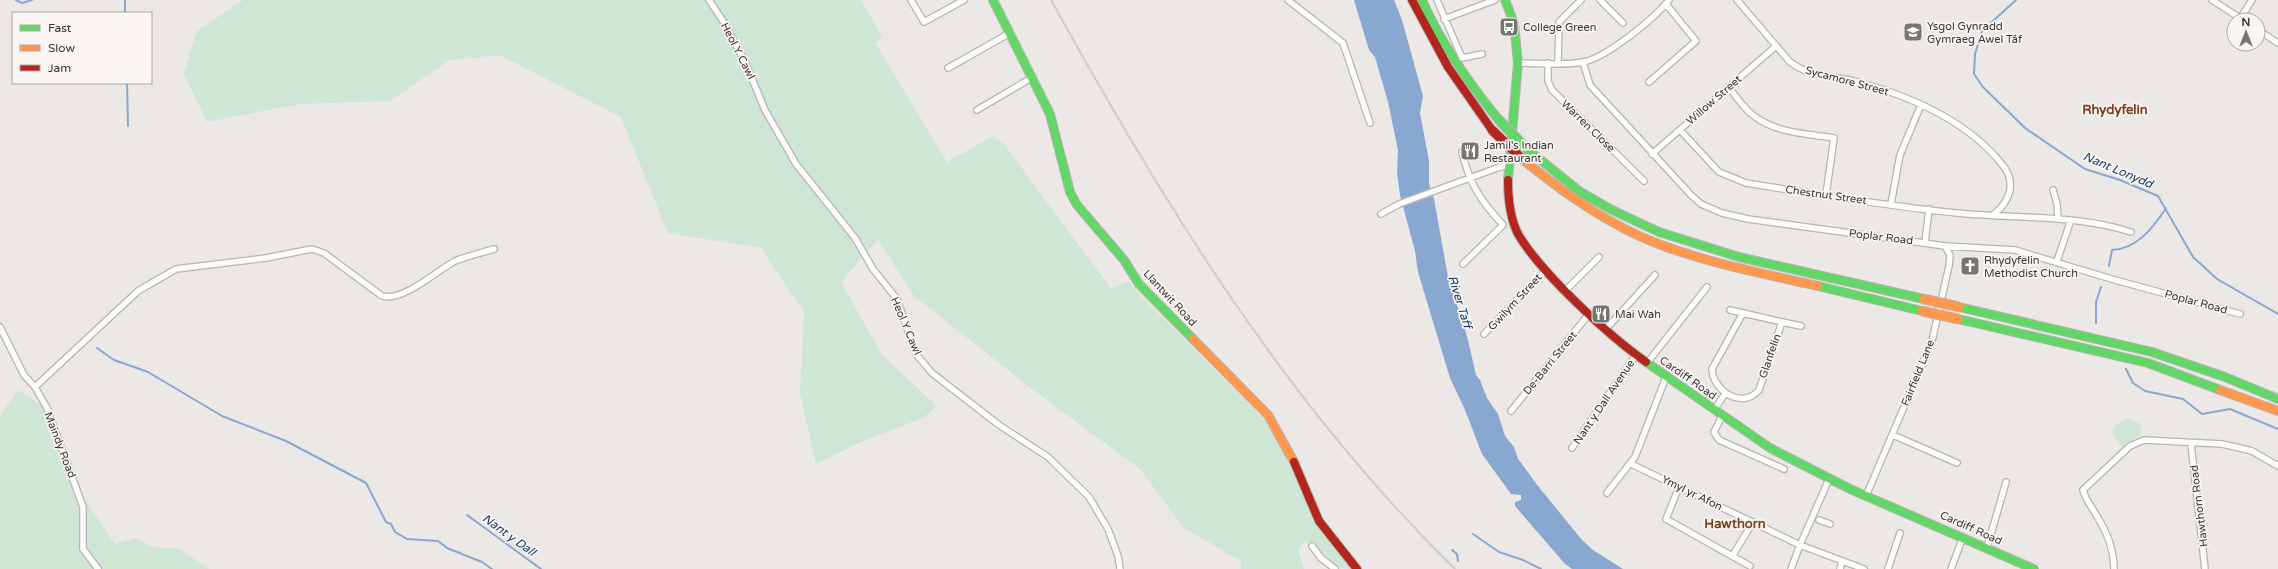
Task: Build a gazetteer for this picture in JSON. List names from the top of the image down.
{
  "streets": {
    "main road": ["Llantwit Road", "Cardiff Road"],
    "street": [
      "Heol Y Cawl",
      "Sycamore Street",
      "Willow Street",
      "Warren Close",
      "Chestnut Street",
      "Poplar Road",
      "Gwilym Street",
      "Glanfelin",
      "De-Barri Street",
      "Fairfield Lane",
      "Nant y Dall Avenue",
      "Maindy Road",
      "Ymyl yr Afon",
      "Hawthorn Road"
    ]
  },
  "crossings": [
    ["Sycamore Street", "Willow Street"],
    ["Sycamore Street", "Chestnut Street"],
    ["Willow Street", "Chestnut Street"],
    ["Willow Street", "Poplar Road"],
    ["Poplar Road", "Fairfield Lane"],
    ["Gwilym Street", "Cardiff Road"],
    ["De-Barri Street", "Cardiff Road"],
    ["Fairfield Lane", "Cardiff Road"],
    ["Cardiff Road", "Nant y Dall Avenue"]
  ],
  "districts": ["Rhydyfelin", "Hawthorn"],
  "water": ["Nant Lonydd", "River Taff", "Nant y Dall"],
  "places": {
    "bus stop": ["College Green"],
    "school or university": ["Ysgol Gynradd Gymraeg Awel Tâf"],
    "restaurant": ["Jamil's Indian Restaurant", "Mai Wah"],
    "church": ["Rhydyfelin Methodist Church"]
  },
  "legend": ["Fast", "Slow", "Jam"],
  "north": "top"
}
